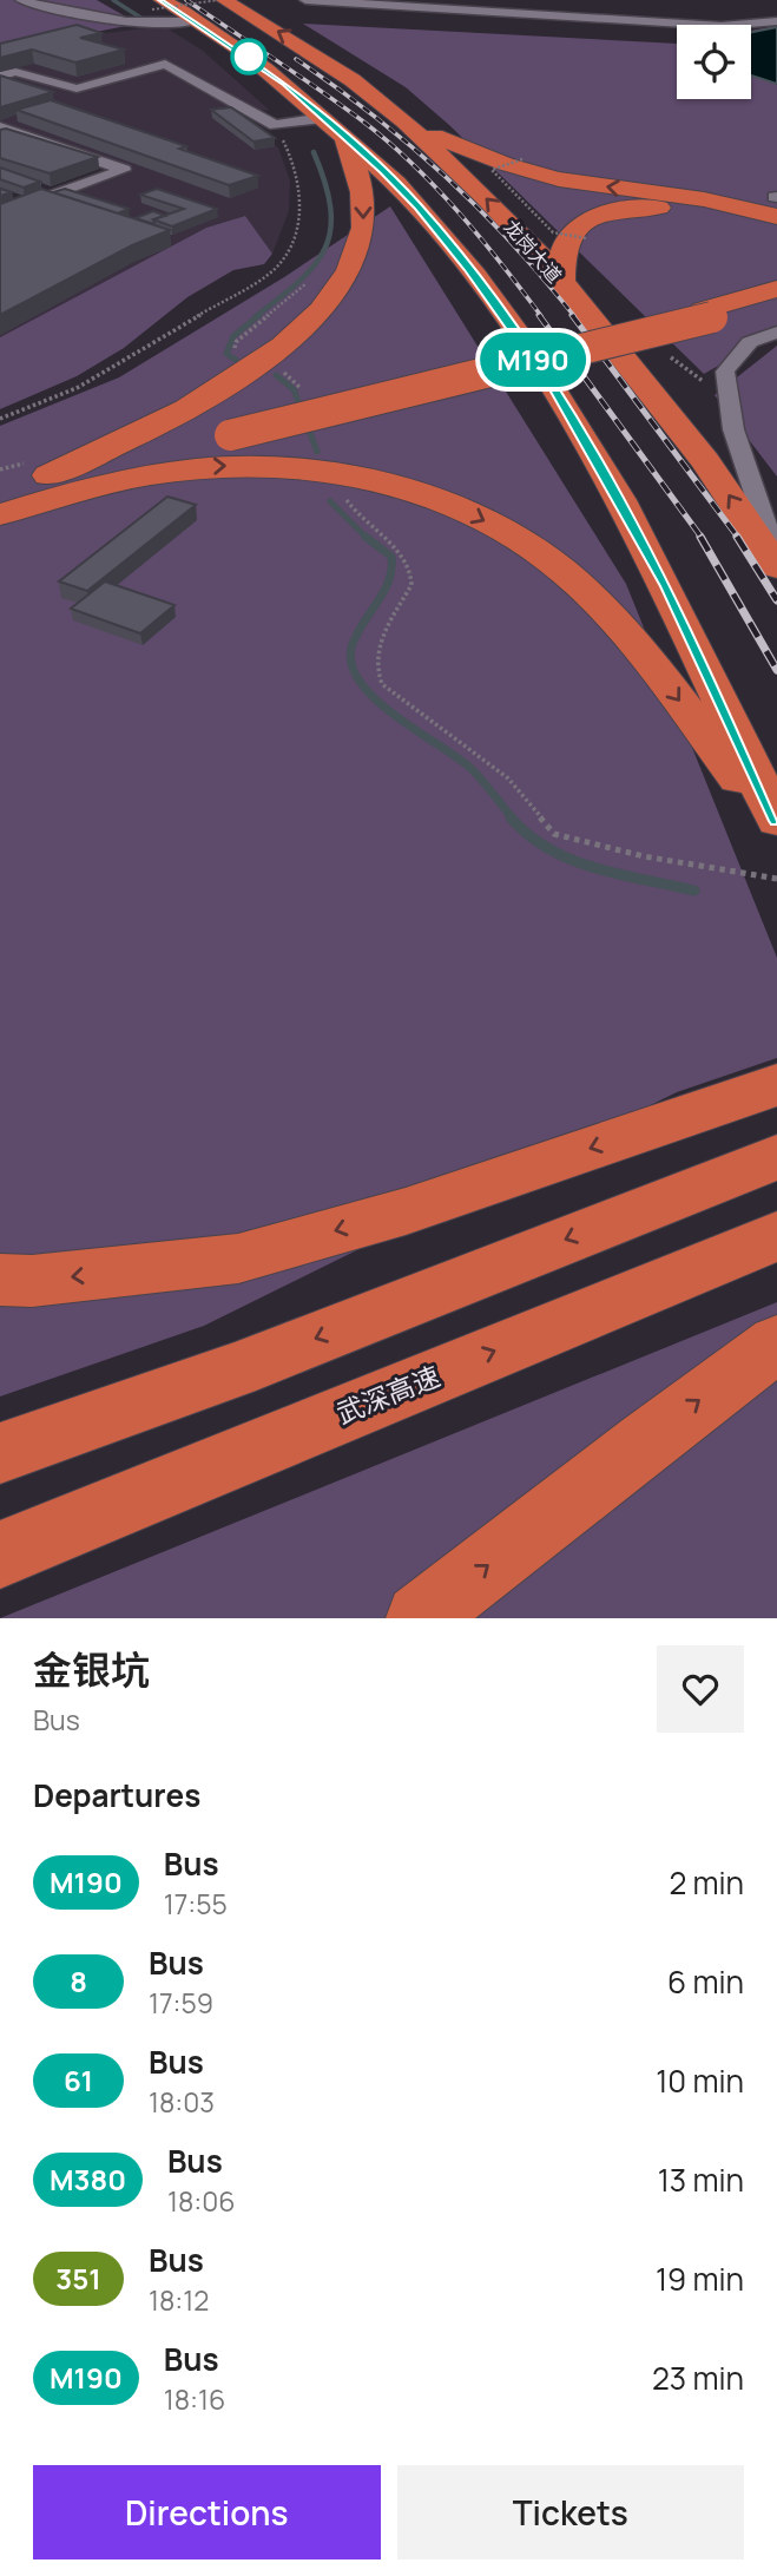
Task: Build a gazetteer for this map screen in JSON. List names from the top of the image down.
{
  "streets": {
    "highway": ["龙岗大道", "武深高速"]
  },
  "lines": ["bus line M190"],
  "page": {
    "on_map": "M190",
    "heading": [
      ["金银坑", "Bus"],
      "Departures"
    ],
    "list": [
      {
        "mark": "M190",
        "name": "Bus",
        "note": "17:55",
        "value": "2 min"
      },
      {
        "mark": "8",
        "name": "Bus",
        "note": "17:59",
        "value": "6 min"
      },
      {
        "mark": "61",
        "name": "Bus",
        "note": "18:03",
        "value": "10 min"
      },
      {
        "mark": "M380",
        "name": "Bus",
        "note": "18:06",
        "value": "13 min"
      },
      {
        "mark": "351",
        "name": "Bus",
        "note": "18:12",
        "value": "19 min"
      },
      {
        "mark": "M190",
        "name": "Bus",
        "note": "18:16",
        "value": "23 min"
      }
    ],
    "buttons": ["Directions", "Tickets"]
  }
}
